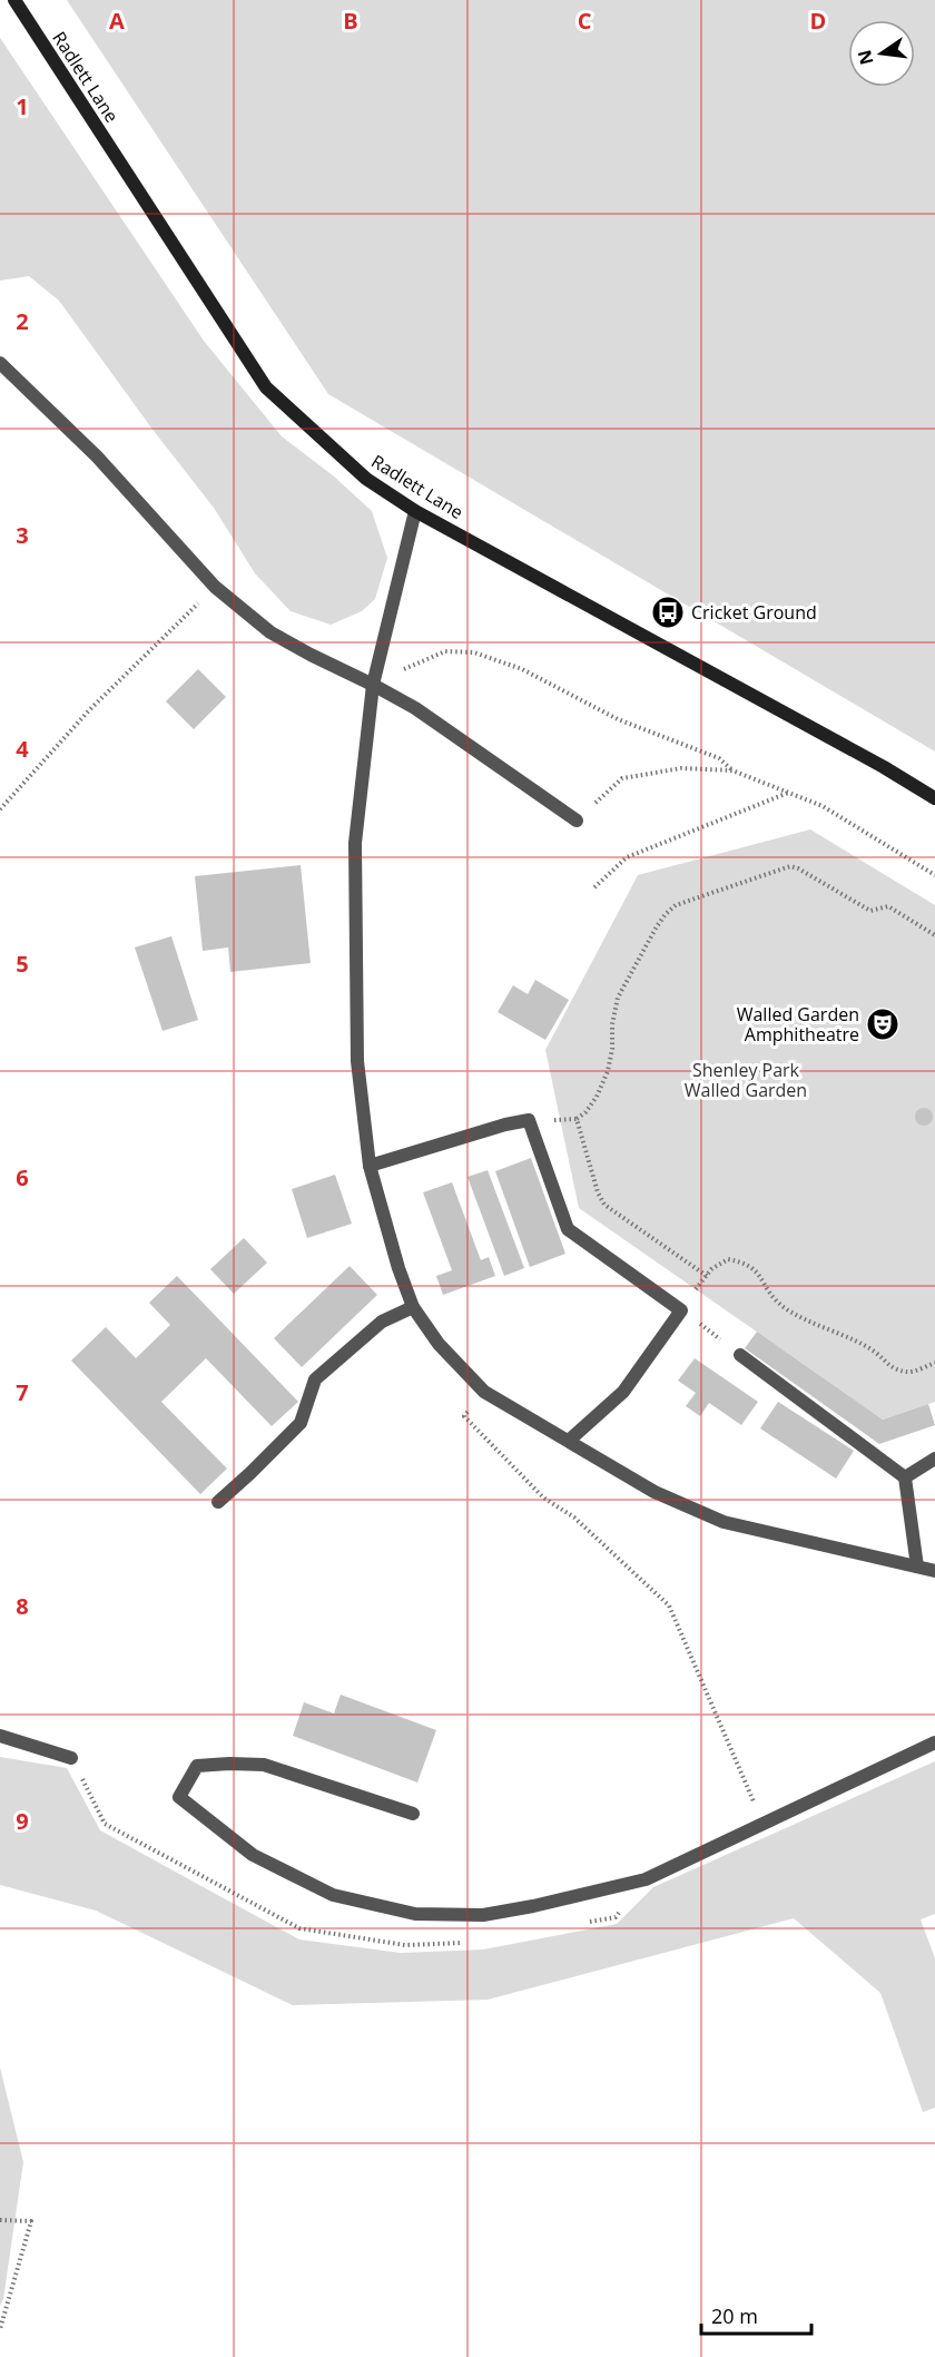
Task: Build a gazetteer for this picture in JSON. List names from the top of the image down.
{
  "streets": {
    "street": ["Radlett Lane"]
  },
  "parks": ["Shenley Park Walled Garden"],
  "places": {
    "bus stop": ["Cricket Ground"],
    "theatre": ["Walled Garden Amphitheatre"]
  },
  "scale_bar": "20 m",
  "north": "left",
  "grid": {
    "columns": [
      "A",
      "B",
      "C",
      "D"
    ],
    "rows": [
      "1",
      "2",
      "3",
      "4",
      "5",
      "6",
      "7",
      "8",
      "9"
    ]
  }
}
